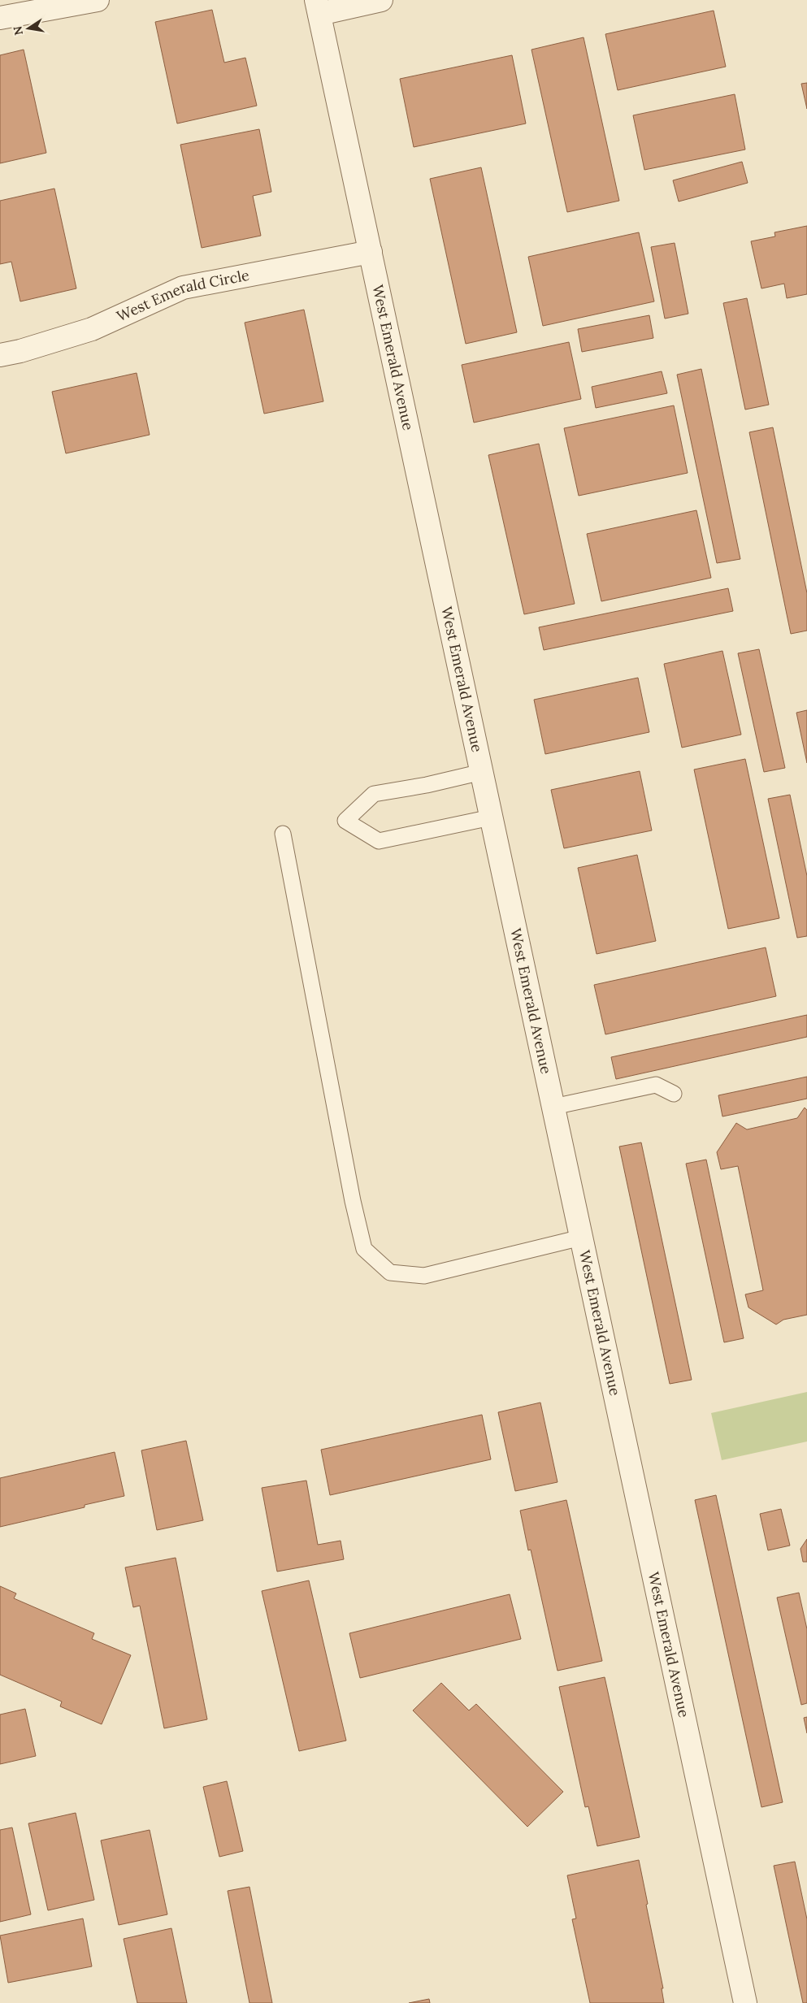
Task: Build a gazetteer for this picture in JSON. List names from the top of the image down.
{
  "streets": {
    "street": ["West Emerald Circle", "West Emerald Avenue"]
  },
  "crossings": [
    ["West Emerald Circle", "West Emerald Avenue"]
  ],
  "north": "left"
}
